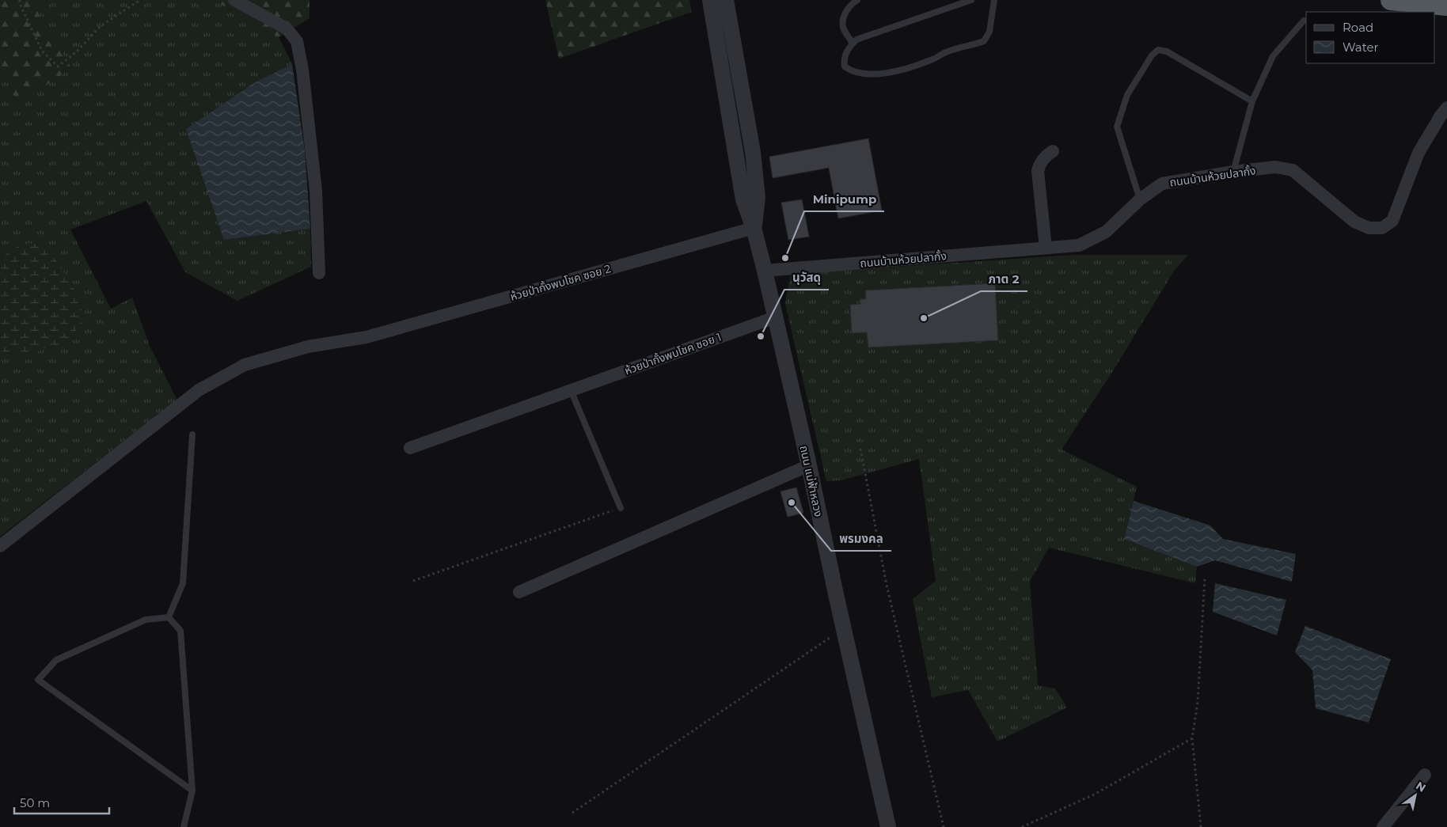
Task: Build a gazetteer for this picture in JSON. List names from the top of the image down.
{
  "streets": {
    "street": [
      "ถนนบ้านห้วยปลากั้ง",
      "ห้วยป่ากั้งพบโชค ซอย 2",
      "ห้วยป่ากั้งพบโชค ซอย 1",
      "ถนน แม่ฟ้าหลวง"
    ]
  },
  "crossings": [
    ["ถนนบ้านห้วยปลากั้ง", "ถนน แม่ฟ้าหลวง"],
    ["ห้วยป่ากั้งพบโชค ซอย 2", "ถนน แม่ฟ้าหลวง"],
    ["ห้วยป่ากั้งพบโชค ซอย 1", "ถนน แม่ฟ้าหลวง"]
  ],
  "places": [
    "Minipump",
    "ภาต 2",
    "นุวัสดุ",
    "พรมงคล"
  ],
  "legend": ["Road", "Water"],
  "scale_bar": "50 m",
  "north": "top right"
}
